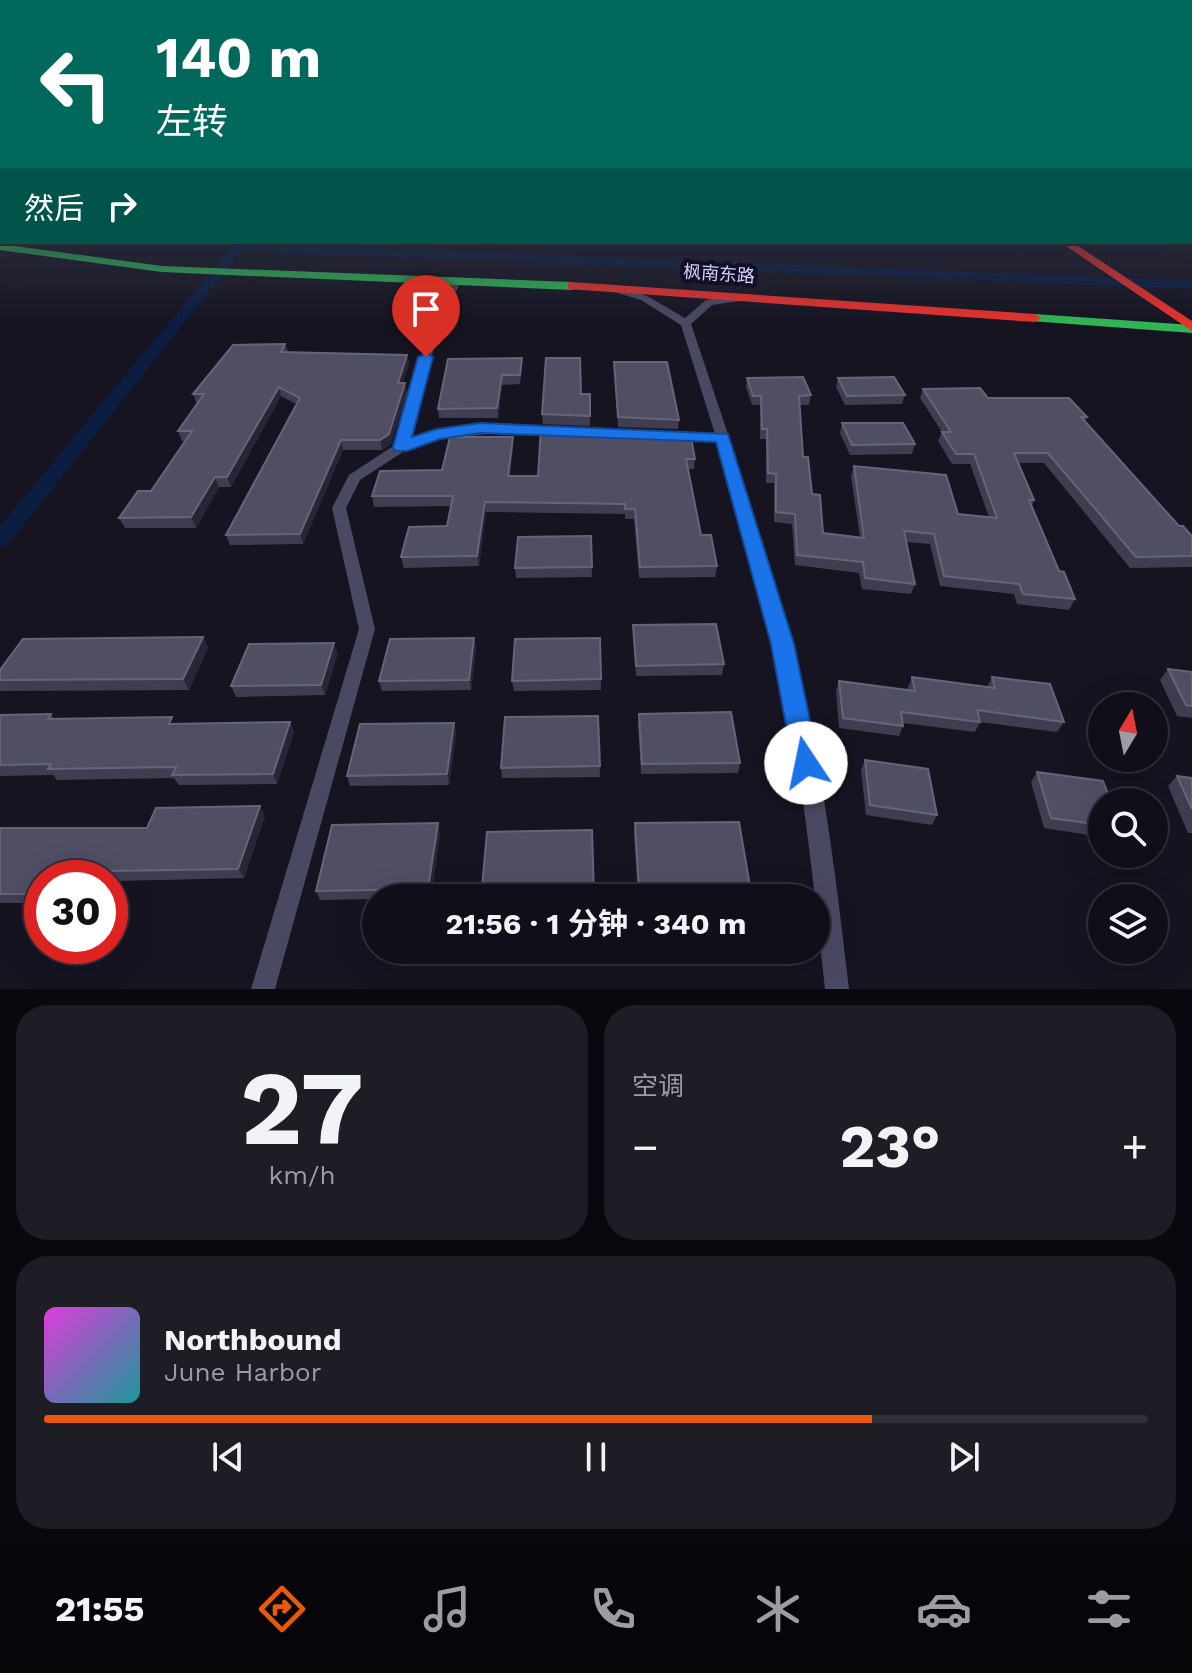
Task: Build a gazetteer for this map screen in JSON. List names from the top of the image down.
{
  "streets": {
    "main road": ["枫南东路"]
  },
  "north": "top",
  "page": {
    "turn": ["140 m", "左转"],
    "then": "然后",
    "limit": "30",
    "trip": "21:56 · 1 分钟 · 340 m",
    "tile": [
      ["27", "km/h"],
      "空调"
    ],
    "heat": ["−", "23°", "+"],
    "song": ["Northbound", "June Harbor"],
    "tabs": "21:55"
  }
}
